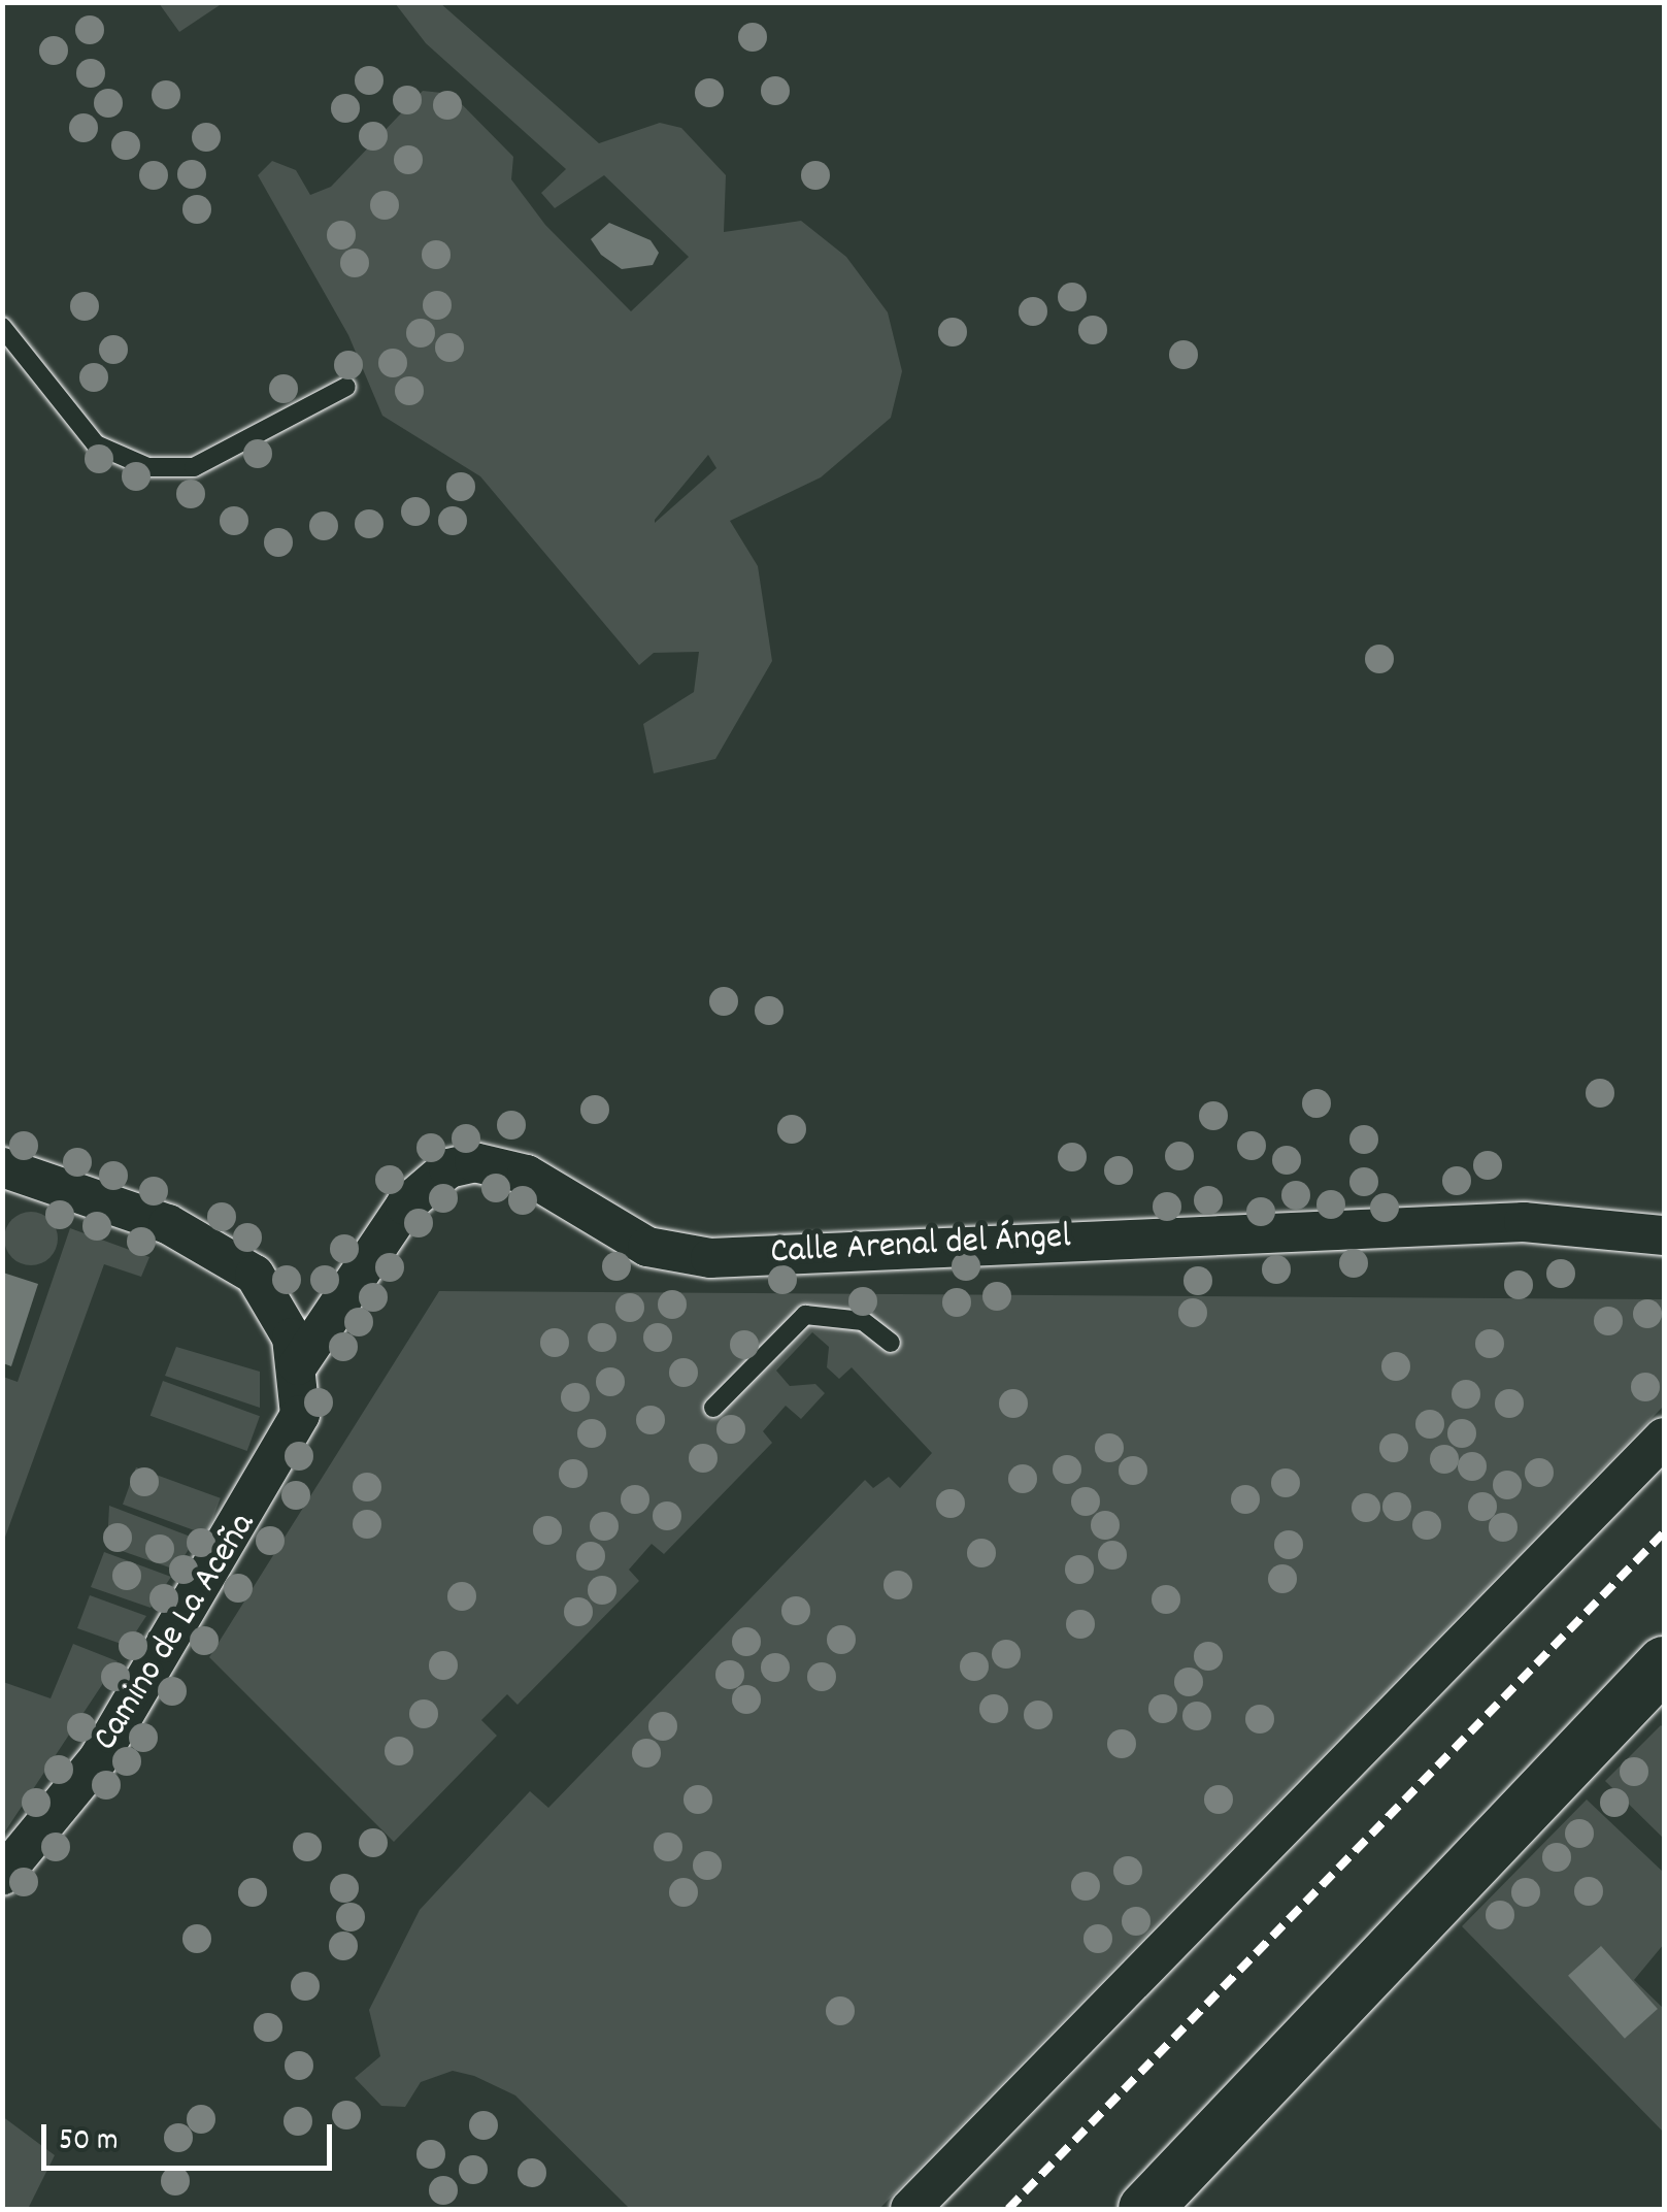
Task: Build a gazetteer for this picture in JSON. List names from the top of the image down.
{
  "streets": {
    "street": ["Calle Arenal del Ángel", "Camino de La Aceña"]
  },
  "crossings": [
    ["Calle Arenal del Ángel", "Camino de La Aceña"]
  ],
  "scale_bar": "50 m"
}
